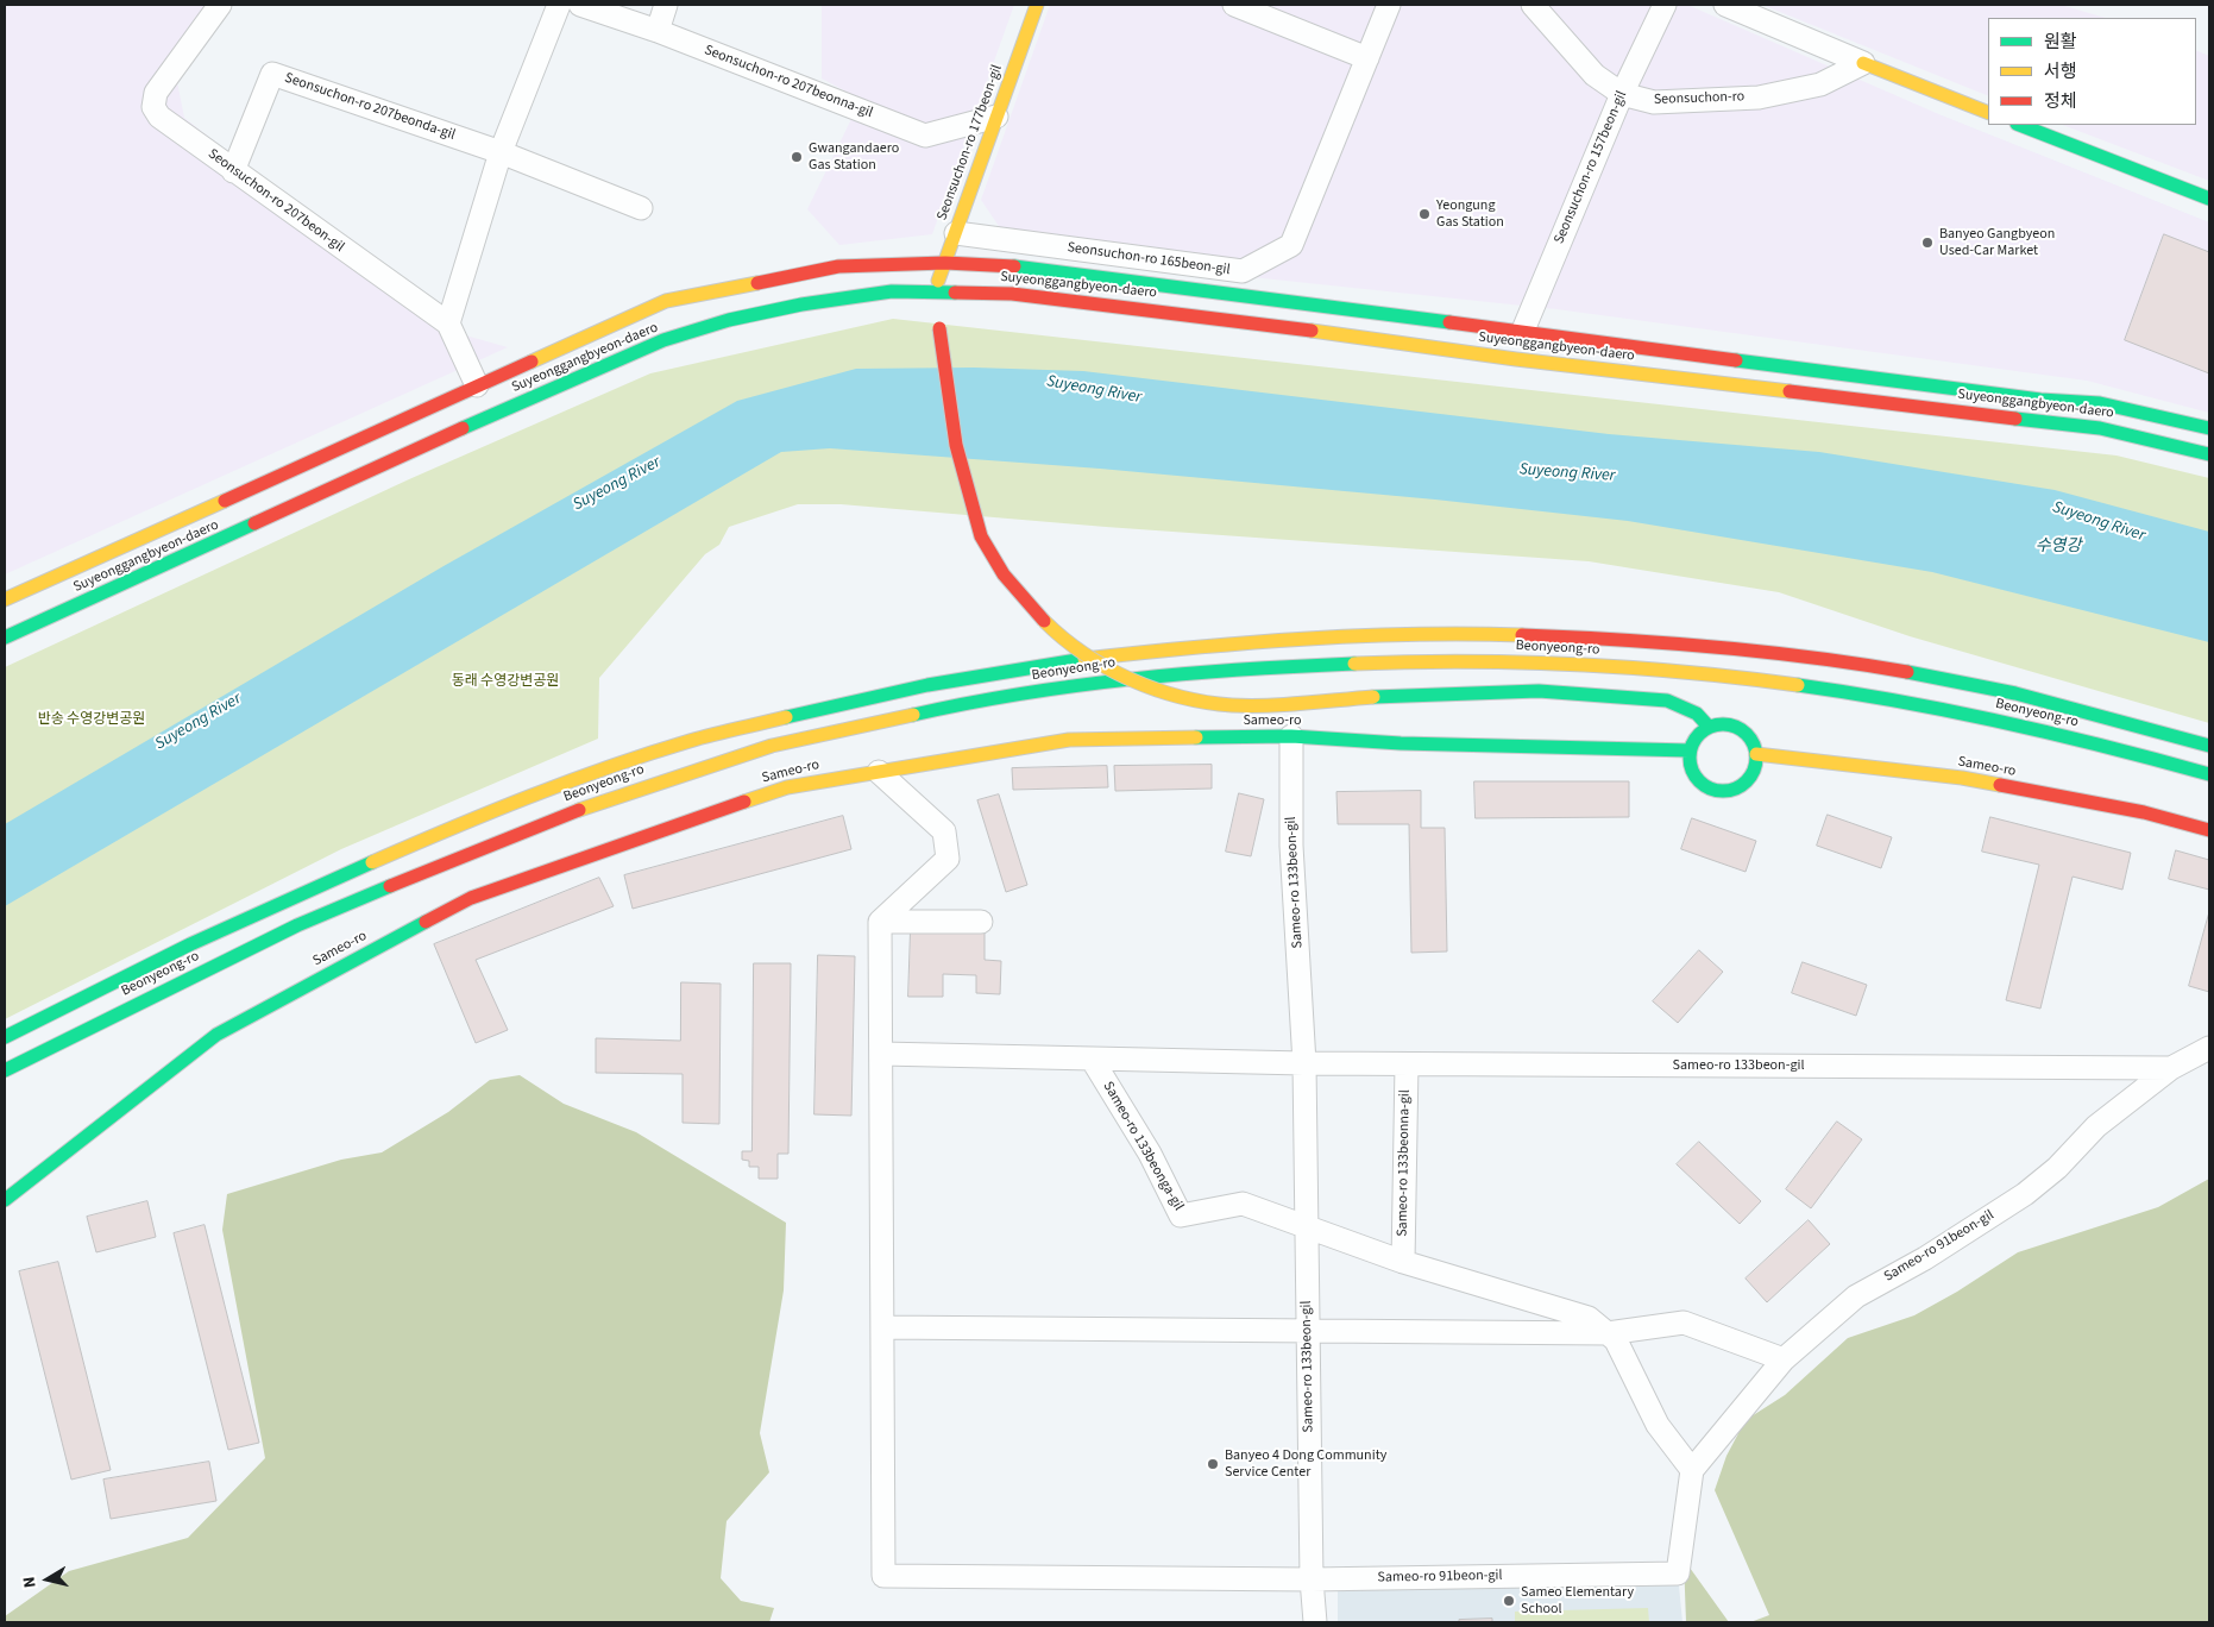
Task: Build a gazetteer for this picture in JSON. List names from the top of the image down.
{
  "streets": {
    "main road": [
      "Seonsuchon-ro 177beon-gil",
      "Suyeonggangbyeon-daero",
      "Beonyeong-ro",
      "Sameo-ro"
    ],
    "street": [
      "Seonsuchon-ro 207beonna-gil",
      "Seonsuchon-ro",
      "Seonsuchon-ro 207beonda-gil",
      "Seonsuchon-ro 157beon-gil",
      "Seonsuchon-ro 207beon-gil",
      "Seonsuchon-ro 165beon-gil",
      "Sameo-ro 133beon-gil",
      "Sameo-ro 133beonga-gil",
      "Sameo-ro 133beonna-gil",
      "Sameo-ro 91beon-gil"
    ]
  },
  "crossings": [
    ["Seonsuchon-ro 207beonna-gil", "Seonsuchon-ro 177beon-gil"],
    ["Seonsuchon-ro", "Seonsuchon-ro 157beon-gil"],
    ["Seonsuchon-ro 207beonda-gil", "Seonsuchon-ro 207beon-gil"],
    ["Seonsuchon-ro 177beon-gil", "Seonsuchon-ro 165beon-gil"],
    ["Seonsuchon-ro 177beon-gil", "Suyeonggangbyeon-daero"],
    ["Seonsuchon-ro 157beon-gil", "Suyeonggangbyeon-daero"],
    ["Seonsuchon-ro 207beon-gil", "Suyeonggangbyeon-daero"],
    ["Sameo-ro", "Sameo-ro 133beon-gil"],
    ["Sameo-ro 133beon-gil", "Sameo-ro 133beonga-gil"],
    ["Sameo-ro 133beon-gil", "Sameo-ro 133beonna-gil"],
    ["Sameo-ro 133beon-gil", "Sameo-ro 91beon-gil"]
  ],
  "water": ["Suyeong River", "수영강"],
  "parks": ["동래 수영강변공원", "반송 수영강변공원"],
  "places": [
    "Gwangandaero Gas Station",
    "Yeongung Gas Station",
    "Banyeo Gangbyeon Used-Car Market",
    "Banyeo 4 Dong Community Service Center",
    "Sameo Elementary School"
  ],
  "legend": ["원활", "서행", "정체"],
  "north": "left"
}
